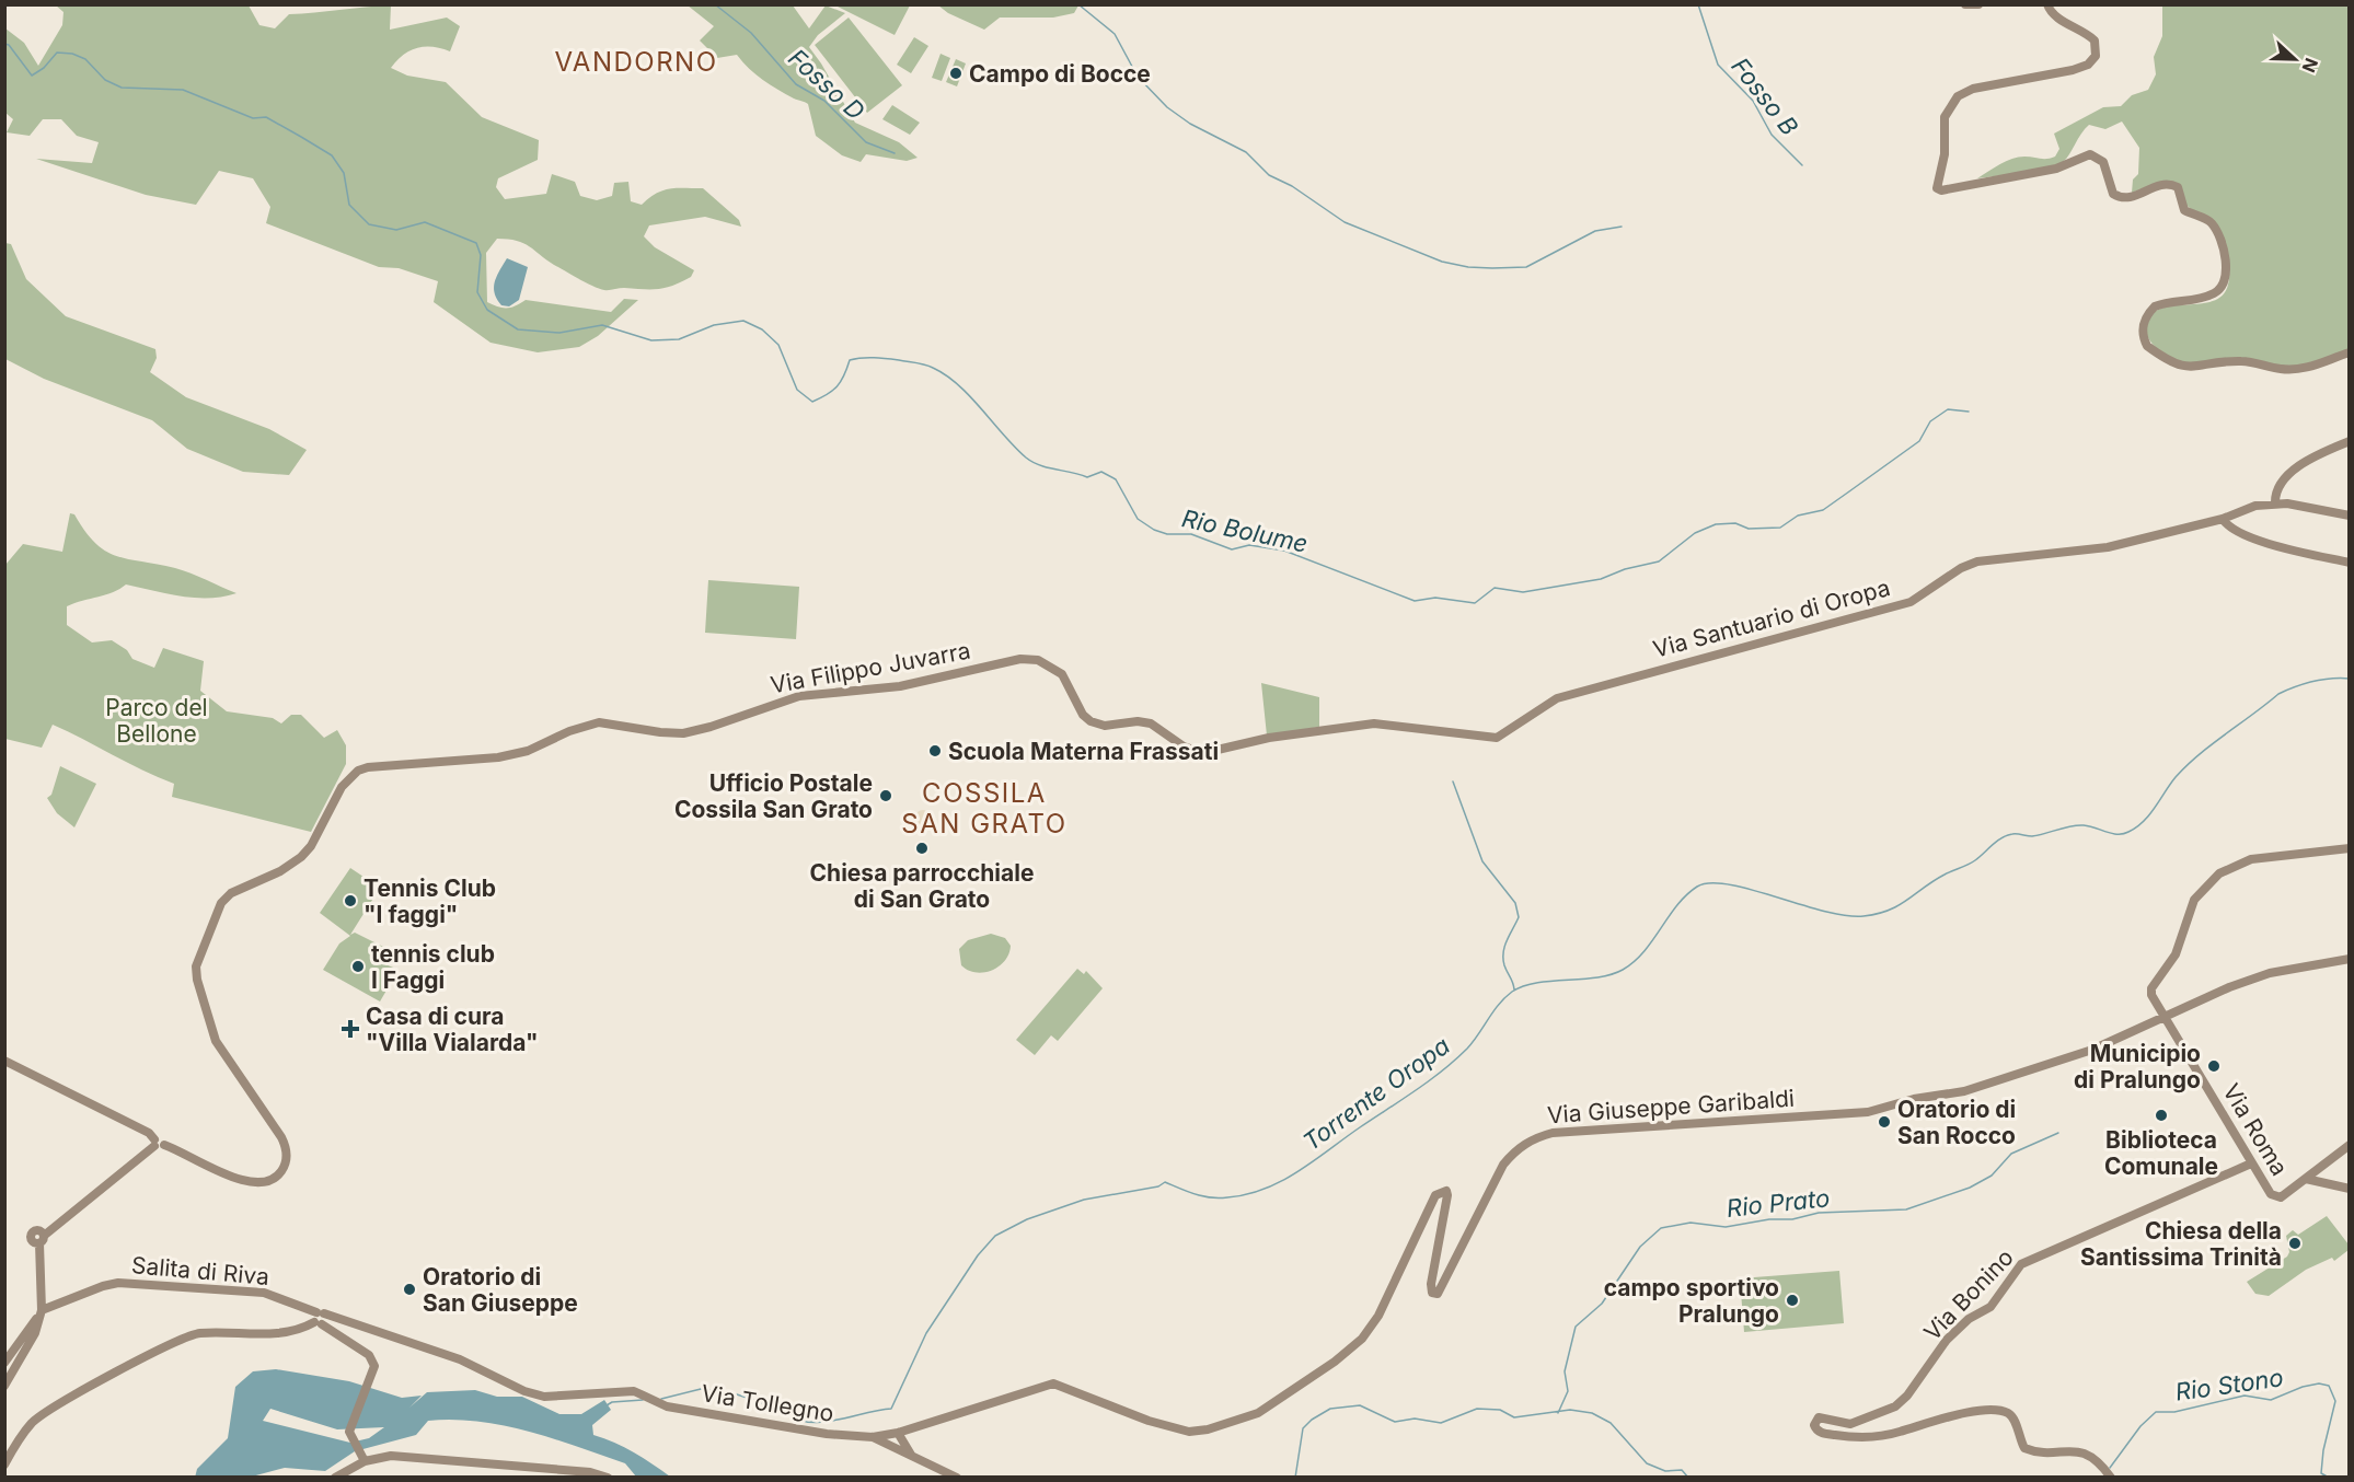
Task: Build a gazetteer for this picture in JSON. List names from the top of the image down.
{
  "streets": {
    "street": [
      "Via Santuario di Oropa",
      "Via Filippo Juvarra",
      "Via Giuseppe Garibaldi",
      "Via Roma",
      "Salita di Riva",
      "Via Bonino",
      "Via Tollegno"
    ]
  },
  "crossings": [
    ["Via Santuario di Oropa", "Via Filippo Juvarra"],
    ["Via Giuseppe Garibaldi", "Via Roma"],
    ["Via Giuseppe Garibaldi", "Via Tollegno"],
    ["Via Roma", "Via Bonino"],
    ["Salita di Riva", "Via Tollegno"]
  ],
  "districts": ["VANDORNO", "COSSILA SAN GRATO"],
  "water": [
    "Fosso D",
    "Fosso B",
    "Rio Bolume",
    "Torrente Oropa",
    "Rio Prato",
    "Rio Stono"
  ],
  "parks": ["Parco del Bellone"],
  "places": {
    "other": [
      "Campo di Bocce",
      "Scuola Materna Frassati",
      "Ufficio Postale Cossila San Grato",
      "Chiesa parrocchiale di San Grato",
      "Tennis Club \"I faggi\"",
      "tennis club I Faggi",
      "Municipio di Pralungo",
      "Biblioteca Comunale",
      "Oratorio di San Rocco",
      "Chiesa della Santissima Trinità",
      "Oratorio di San Giuseppe",
      "campo sportivo Pralungo"
    ],
    "health": ["Casa di cura \"Villa Vialarda\""]
  },
  "north": "right"
}
